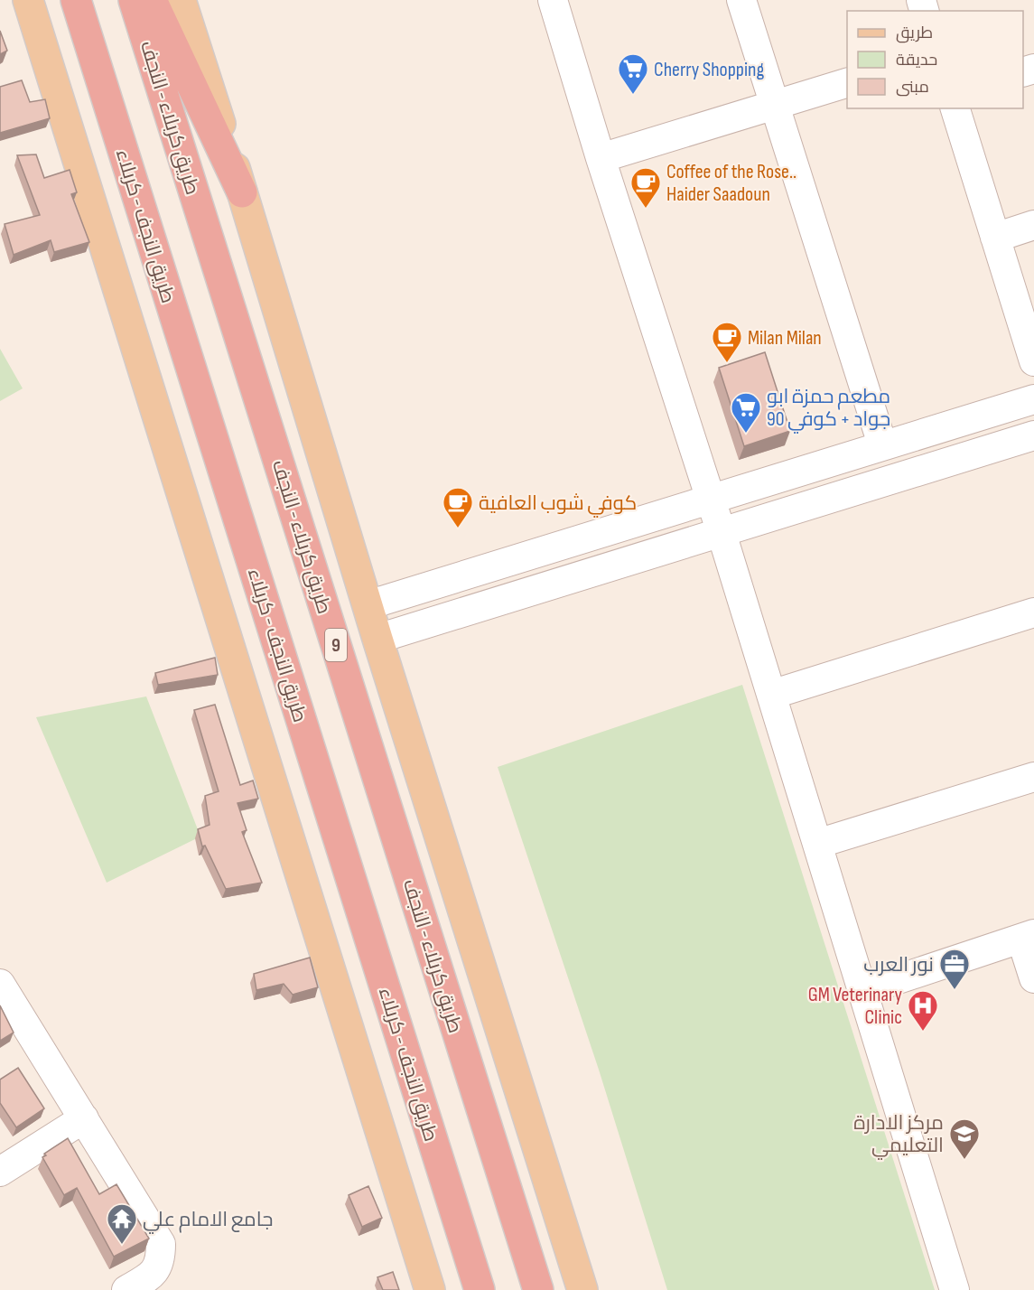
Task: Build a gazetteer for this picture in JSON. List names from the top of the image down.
{
  "streets": {
    "highway": ["طريق کربلاء - النجف", "طريق النجف - کربلاء", "9"]
  },
  "places": {
    "supermarket": ["Cherry Shopping", "مطعم حمزة ابو جواد + كوفي 90"],
    "cafe": ["Coffee of the Rose.. Haider Saadoun", "Milan Milan", "كوفي شوب العافية"],
    "office": ["نور العرب"],
    "hospital": ["GM Veterinary Clinic"],
    "school or university": ["مركز الادارة التعليمي"],
    "temple": ["جامع الامام علي"]
  },
  "legend": ["طريق", "حديقة", "مبنى"]
}
